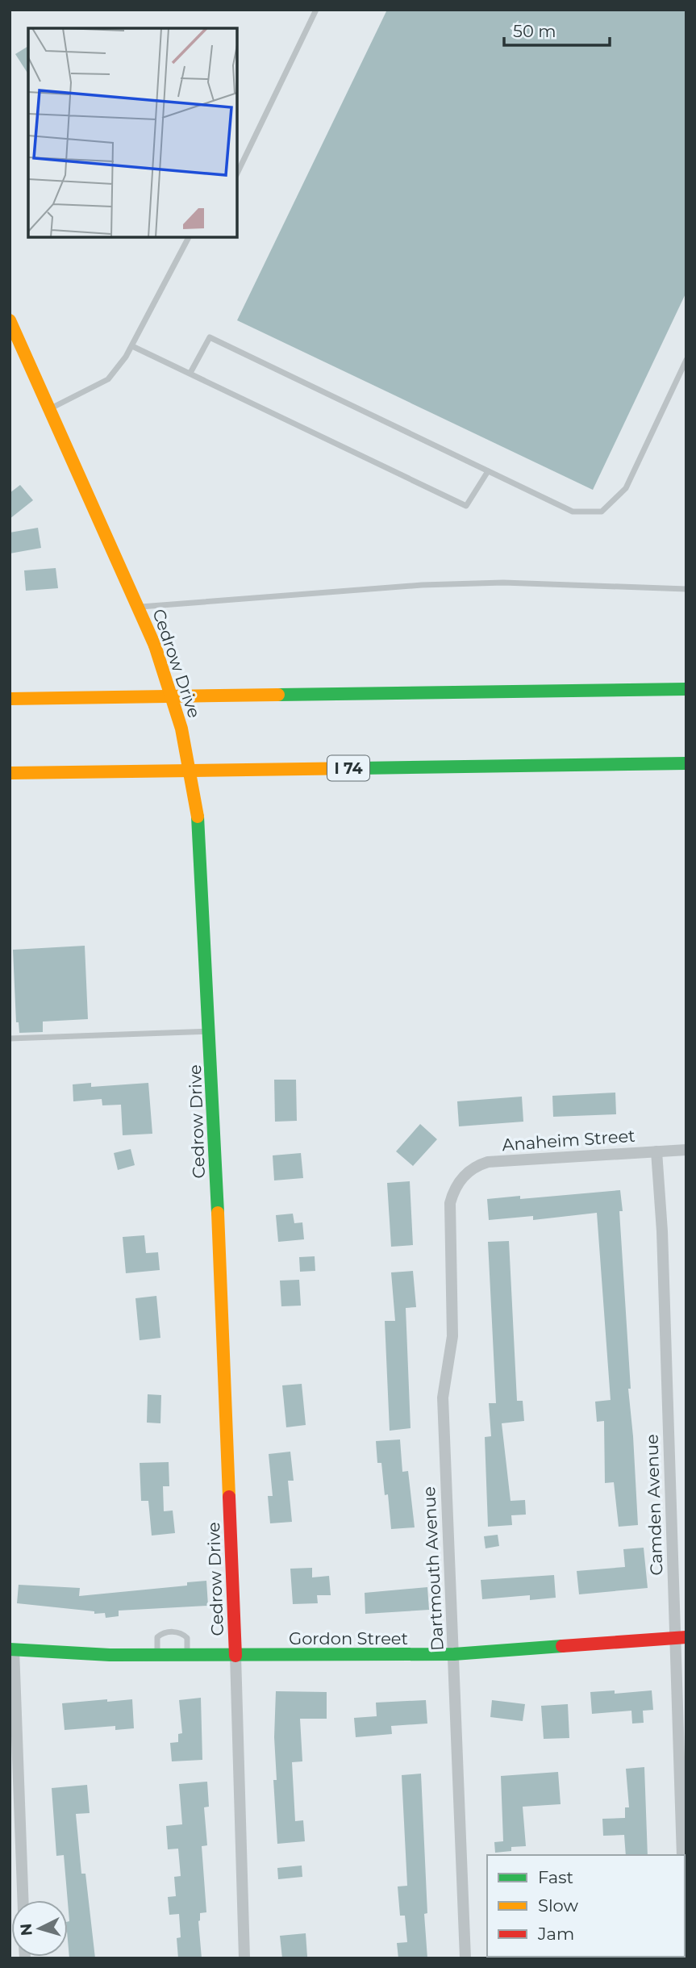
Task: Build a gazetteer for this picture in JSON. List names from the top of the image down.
{
  "streets": {
    "main road": ["Cedrow Drive", "I 74", "Gordon Street"],
    "street": ["Anaheim Street", "Camden Avenue", "Dartmouth Avenue"]
  },
  "crossings": [
    ["Cedrow Drive", "Gordon Street"],
    ["Anaheim Street", "Camden Avenue"],
    ["Anaheim Street", "Dartmouth Avenue"],
    ["Camden Avenue", "Gordon Street"],
    ["Dartmouth Avenue", "Gordon Street"]
  ],
  "legend": ["Fast", "Slow", "Jam"],
  "scale_bar": "50 m",
  "north": "left"
}
